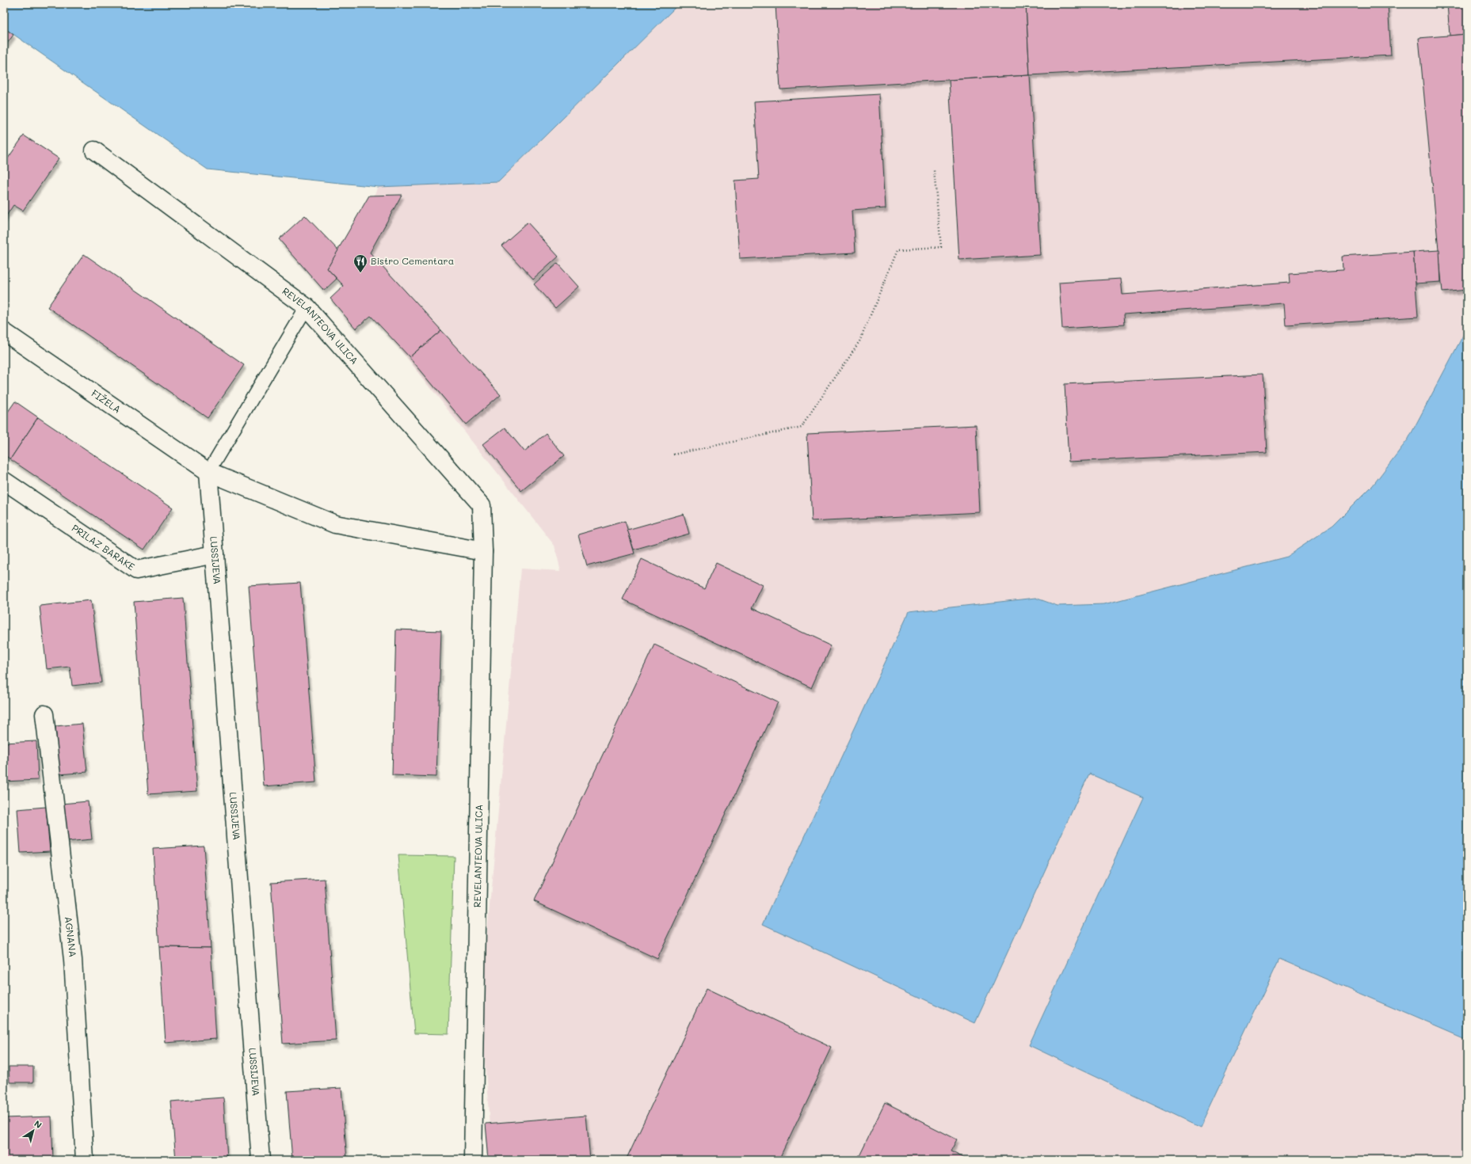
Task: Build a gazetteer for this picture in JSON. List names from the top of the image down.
{
  "streets": {
    "street": [
      "REVELANTEOVA ULICA",
      "FIŽELA",
      "PRILAZ BARAKE",
      "LUSSIJEVA",
      "AGNANA"
    ]
  },
  "crossings": [
    ["FIŽELA", "LUSSIJEVA"],
    ["PRILAZ BARAKE", "LUSSIJEVA"]
  ],
  "places": {
    "restaurant": ["Bistro Cementara"]
  },
  "north": "top right"
}
